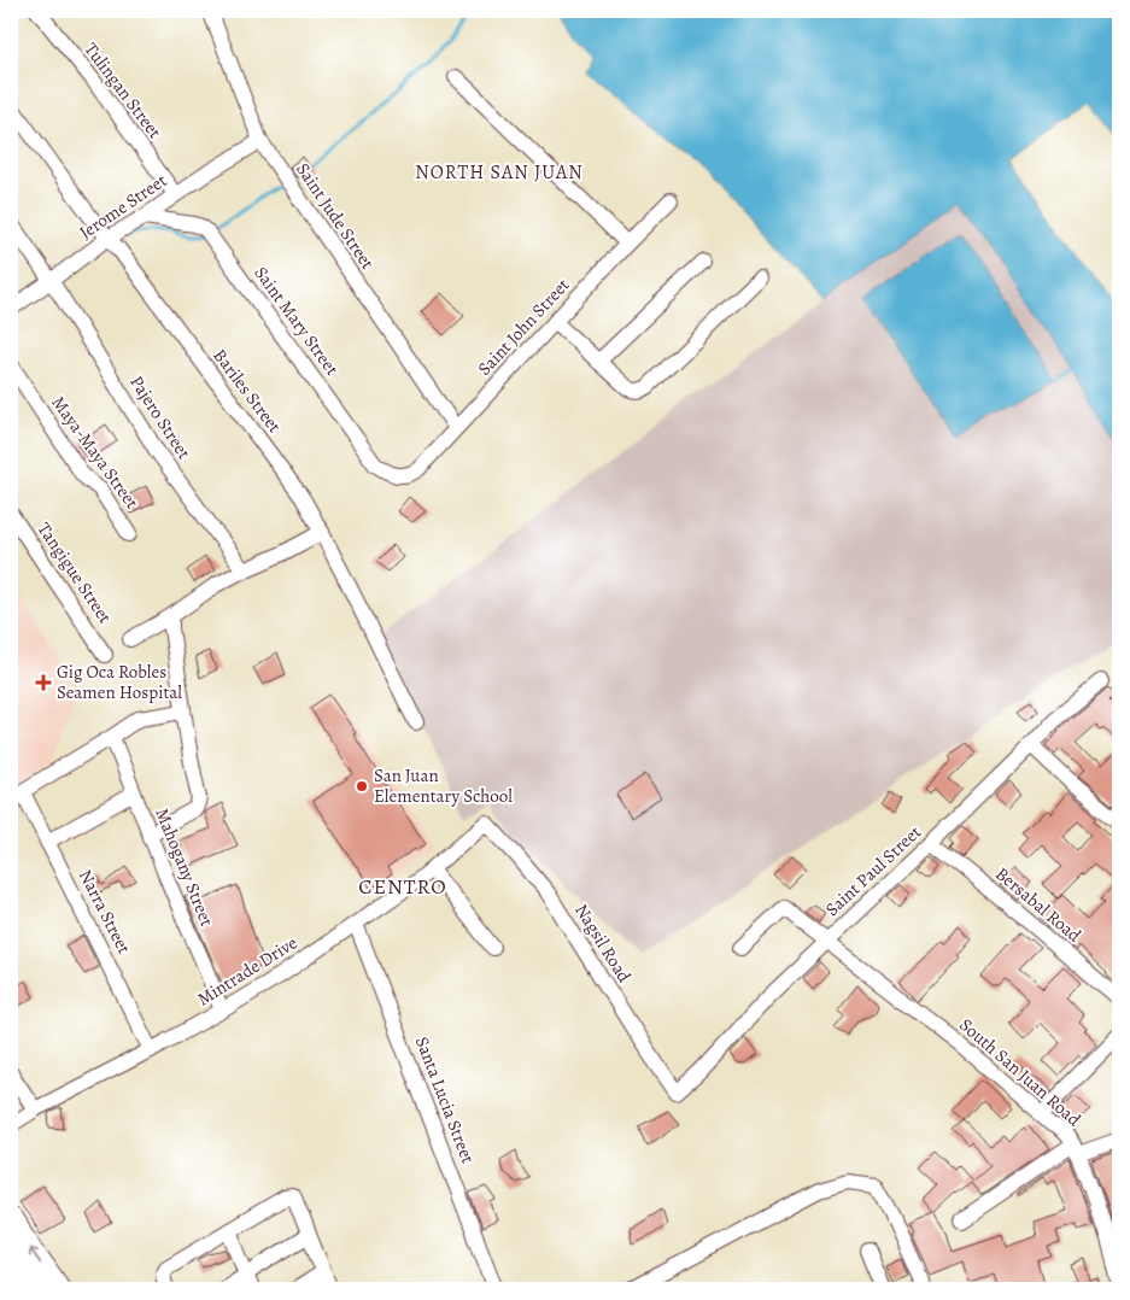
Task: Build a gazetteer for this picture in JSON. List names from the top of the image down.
{
  "streets": {
    "street": [
      "Tulingan Street",
      "Jerome Street",
      "Saint Jude Street",
      "Saint Mary Street",
      "Saint John Street",
      "Bariles Street",
      "Pajero Street",
      "Maya-Maya Street",
      "Tangigue Street",
      "Mahogany Street",
      "Saint Paul Street",
      "Bersabal Road",
      "Narra Street",
      "Nagsil Road",
      "Mintrade Drive",
      "South San Juan Road",
      "Santa Lucia Street"
    ]
  },
  "crossings": [
    ["Tulingan Street", "Jerome Street"],
    ["Jerome Street", "Saint Jude Street"],
    ["Jerome Street", "Saint Mary Street"],
    ["Jerome Street", "Bariles Street"],
    ["Jerome Street", "Pajero Street"],
    ["Saint Jude Street", "Saint John Street"],
    ["Saint Mary Street", "Saint John Street"],
    ["Mahogany Street", "Mintrade Drive"],
    ["Saint Paul Street", "Bersabal Road"],
    ["Saint Paul Street", "Nagsil Road"],
    ["Saint Paul Street", "South San Juan Road"],
    ["Narra Street", "Mintrade Drive"],
    ["Nagsil Road", "Mintrade Drive"],
    ["Mintrade Drive", "Santa Lucia Street"]
  ],
  "districts": ["NORTH SAN JUAN", "CENTRO"],
  "places": {
    "health": ["Gig Oca Robles Seamen Hospital"],
    "other": ["San Juan Elementary School"]
  }
}
